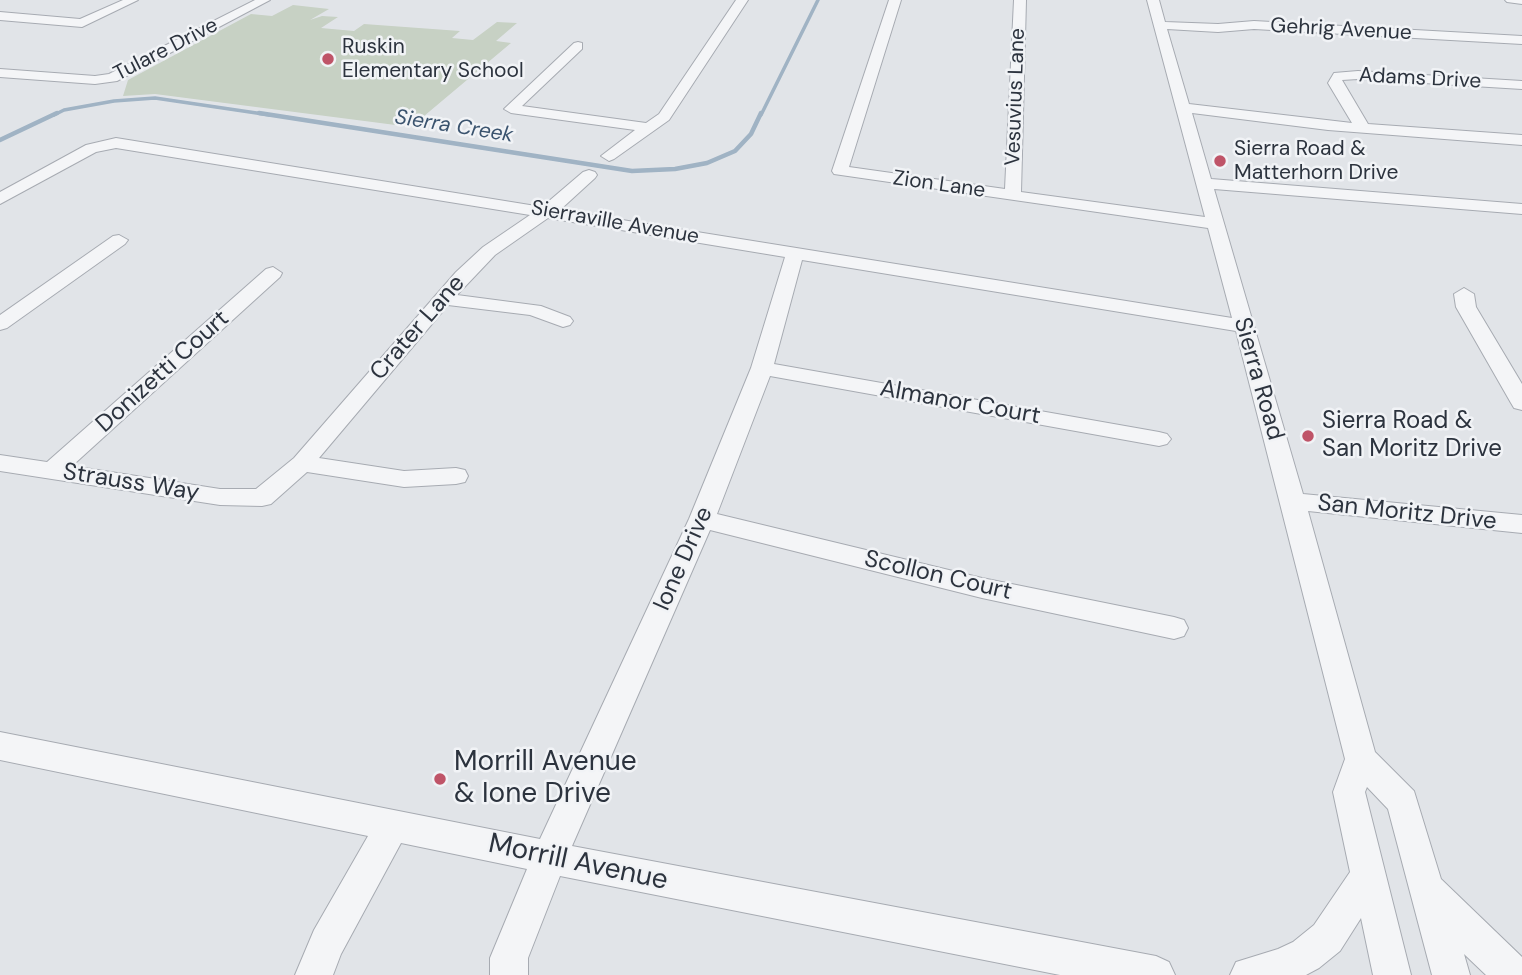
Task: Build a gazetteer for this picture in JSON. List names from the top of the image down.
{
  "streets": {
    "street": [
      "Gehrig Avenue",
      "Tulare Drive",
      "Adams Drive",
      "Vesuvius Lane",
      "Zion Lane",
      "Sierraville Avenue",
      "Crater Lane",
      "Donizetti Court",
      "Sierra Road",
      "Almanor Court",
      "Strauss Way",
      "San Moritz Drive",
      "Ione Drive",
      "Scollon Court",
      "Morrill Avenue"
    ]
  },
  "crossings": [
    ["Gehrig Avenue", "Sierra Road"],
    ["Vesuvius Lane", "Zion Lane"],
    ["Zion Lane", "Sierra Road"],
    ["Sierraville Avenue", "Crater Lane"],
    ["Sierraville Avenue", "Sierra Road"],
    ["Sierraville Avenue", "Ione Drive"],
    ["Crater Lane", "Strauss Way"],
    ["Donizetti Court", "Strauss Way"],
    ["Sierra Road", "San Moritz Drive"],
    ["Almanor Court", "Ione Drive"],
    ["Ione Drive", "Scollon Court"],
    ["Ione Drive", "Morrill Avenue"]
  ],
  "water": ["Sierra Creek"],
  "places": [
    "Ruskin Elementary School",
    "Sierra Road & Matterhorn Drive",
    "Sierra Road & San Moritz Drive",
    "Morrill Avenue & Ione Drive"
  ]
}
